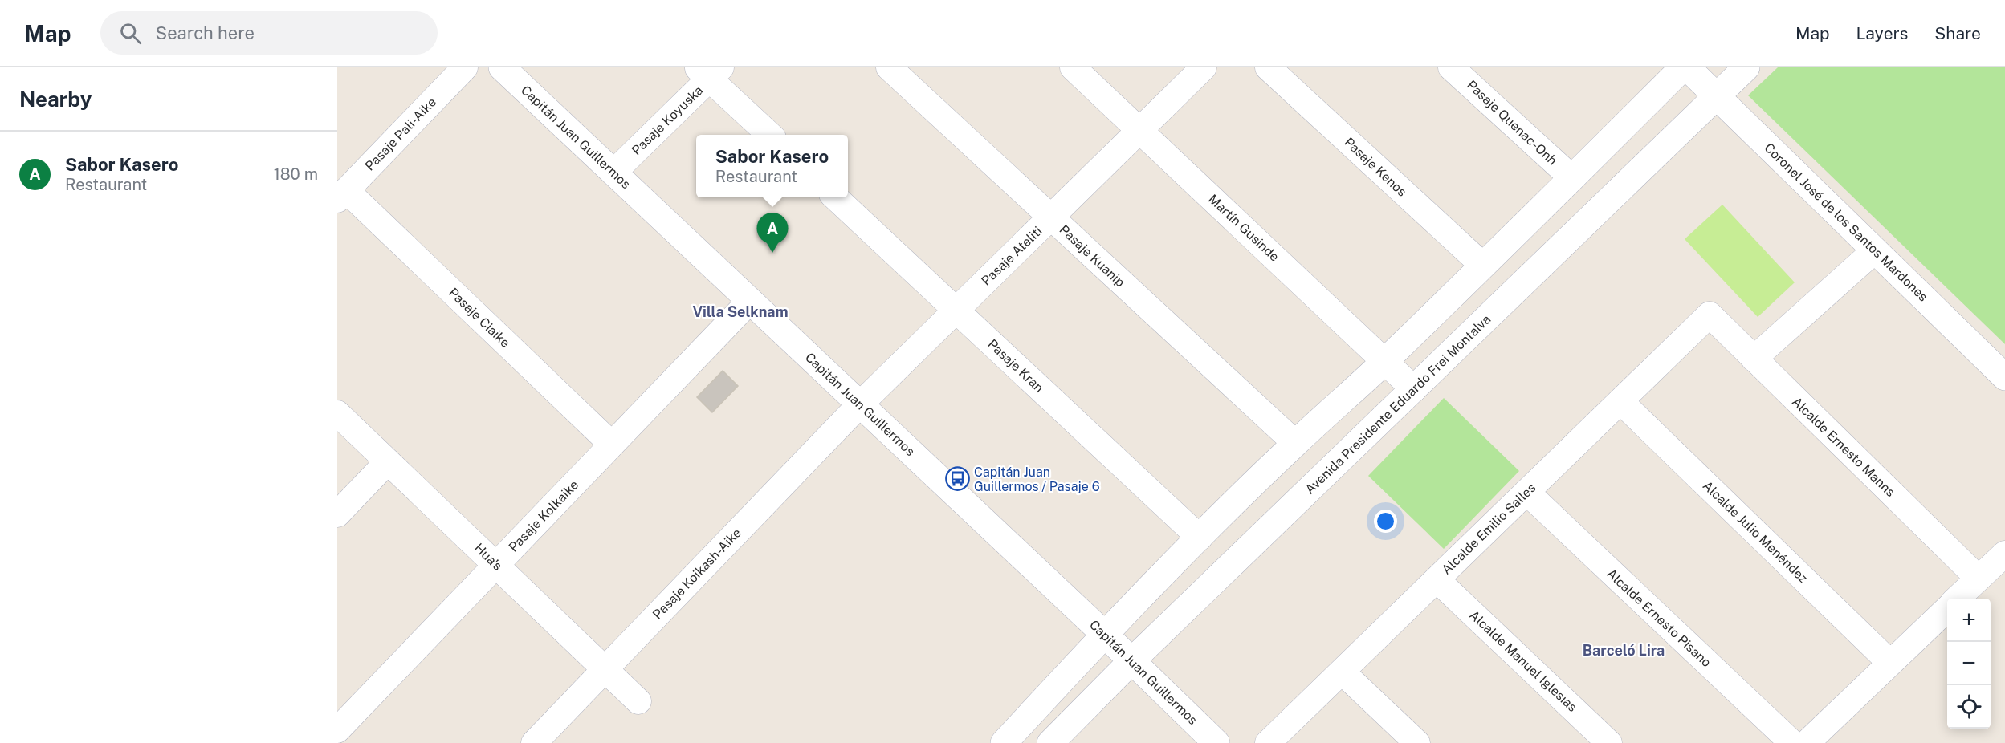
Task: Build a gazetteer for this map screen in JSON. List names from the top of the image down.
{
  "streets": {
    "main road": ["Capitán Juan Guillermos", "Coronel José de los Santos Mardones", "Avenida Presidente Eduardo Frei Montalva"],
    "street": [
      "Pasaje Koyuska",
      "Pasaje Quenac-Onh",
      "Pasaje Pali-Aike",
      "Pasaje Kenos",
      "Martín Gusinde",
      "Pasaje Ateliti",
      "Pasaje Kuanip",
      "Pasaje Ciaike",
      "Pasaje Kran",
      "Alcalde Ernesto Manns",
      "Pasaje Kolkaike",
      "Alcalde Emilio Salles",
      "Alcalde Julio Menéndez",
      "Hua's",
      "Pasaje Koikash-Aike",
      "Alcalde Ernesto Pisano",
      "Alcalde Manuel Iglesias"
    ]
  },
  "crossings": [
    ["Pasaje Koyuska", "Capitán Juan Guillermos"],
    ["Pasaje Pali-Aike", "Pasaje Ciaike"],
    ["Capitán Juan Guillermos", "Pasaje Ateliti"],
    ["Capitán Juan Guillermos", "Avenida Presidente Eduardo Frei Montalva"],
    ["Capitán Juan Guillermos", "Pasaje Kolkaike"],
    ["Capitán Juan Guillermos", "Pasaje Koikash-Aike"],
    ["Coronel José de los Santos Mardones", "Avenida Presidente Eduardo Frei Montalva"],
    ["Martín Gusinde", "Pasaje Ateliti"],
    ["Martín Gusinde", "Avenida Presidente Eduardo Frei Montalva"],
    ["Pasaje Ateliti", "Pasaje Kuanip"],
    ["Pasaje Ateliti", "Pasaje Kran"],
    ["Pasaje Ateliti", "Pasaje Koikash-Aike"],
    ["Pasaje Ciaike", "Pasaje Kolkaike"],
    ["Alcalde Ernesto Manns", "Alcalde Emilio Salles"],
    ["Pasaje Kolkaike", "Hua's"],
    ["Alcalde Emilio Salles", "Alcalde Julio Menéndez"],
    ["Alcalde Emilio Salles", "Alcalde Ernesto Pisano"],
    ["Alcalde Emilio Salles", "Alcalde Manuel Iglesias"],
    ["Hua's", "Pasaje Koikash-Aike"]
  ],
  "districts": ["Villa Selknam", "Barceló Lira"],
  "places": {
    "bus stop": ["Capitán Juan Guillermos / Pasaje 6"]
  },
  "page": {
    "header": "Map",
    "search": "Search here",
    "nav": ["Map", "Layers", "Share"],
    "heading": "Nearby",
    "list": [
      {
        "mark": "A",
        "name": "Sabor Kasero",
        "note": "Restaurant",
        "value": "180 m"
      }
    ],
    "popup": ["Sabor Kasero", "Restaurant"],
    "pins": "A",
    "map_buttons": ["+", "−"]
  }
}
